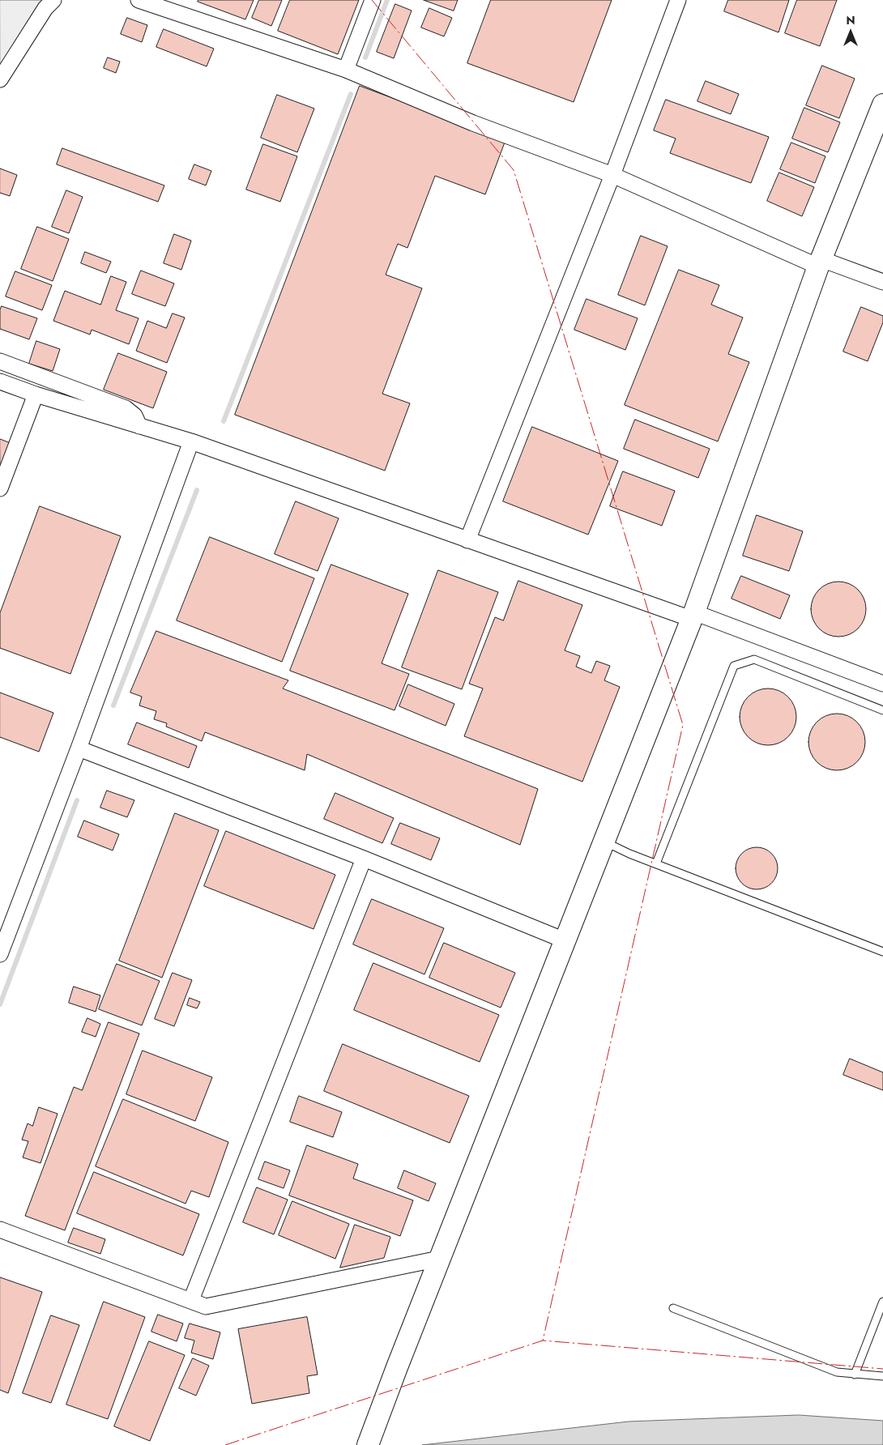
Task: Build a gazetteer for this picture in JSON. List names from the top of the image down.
{
  "north": "top"
}
